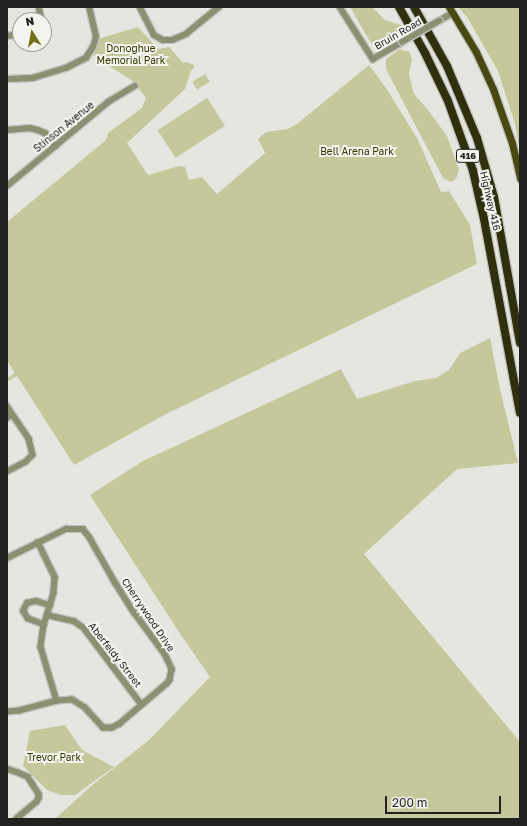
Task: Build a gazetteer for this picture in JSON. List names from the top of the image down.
{
  "streets": {
    "highway": ["416", "Highway 416"],
    "street": [
      "Bruin Road",
      "Stinson Avenue",
      "Cherrywood Drive",
      "Aberfeldy Street"
    ]
  },
  "crossings": [
    ["Cherrywood Drive", "Aberfeldy Street"]
  ],
  "parks": ["Donoghue Memorial Park", "Bell Arena Park", "Trevor Park"],
  "scale_bar": "200 m",
  "north": "top"
}
